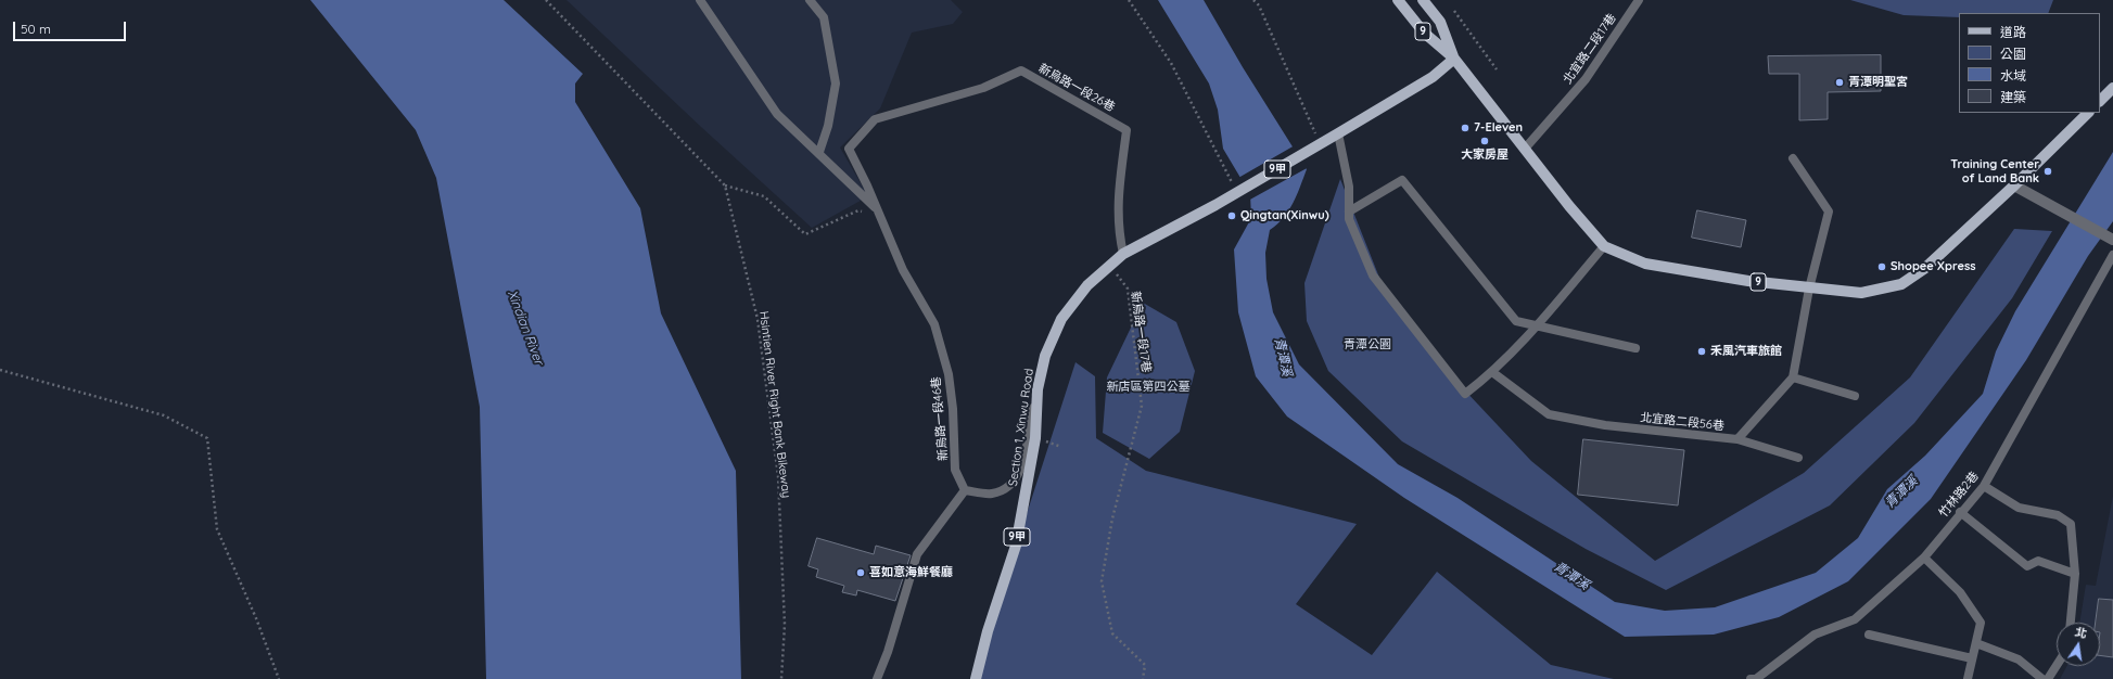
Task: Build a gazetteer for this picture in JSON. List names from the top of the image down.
{
  "streets": {
    "main road": ["9", "9甲", "Section 1, Xinwu Road"],
    "lane": [
      "北宜路二段17巷",
      "新烏路一段26巷",
      "新烏路一段46巷",
      "北宜路二段56巷",
      "竹林路2巷"
    ],
    "path": ["新烏路一段17巷", "Hsintien River Right Bank Bikeway"]
  },
  "crossings": [
    ["9", "北宜路二段17巷"],
    ["9", "9甲"],
    ["新烏路一段26巷", "新烏路一段46巷"],
    ["新烏路一段26巷", "Section 1, Xinwu Road"],
    ["9甲", "Section 1, Xinwu Road"],
    ["新烏路一段17巷", "Section 1, Xinwu Road"]
  ],
  "water": ["Xindian River", "青潭溪"],
  "parks": ["青潭公園", "新店區第四公墓"],
  "places": [
    "青潭明聖宮",
    "7-Eleven",
    "大家房屋",
    "Training Center of Land Bank",
    "Qingtan(Xinwu)",
    "Shopee Xpress",
    "禾風汽車旅館",
    "喜如意海鮮餐廳"
  ],
  "legend": [
    "道路",
    "公園",
    "水域",
    "建築"
  ],
  "scale_bar": "50 m",
  "north": "top"
}
